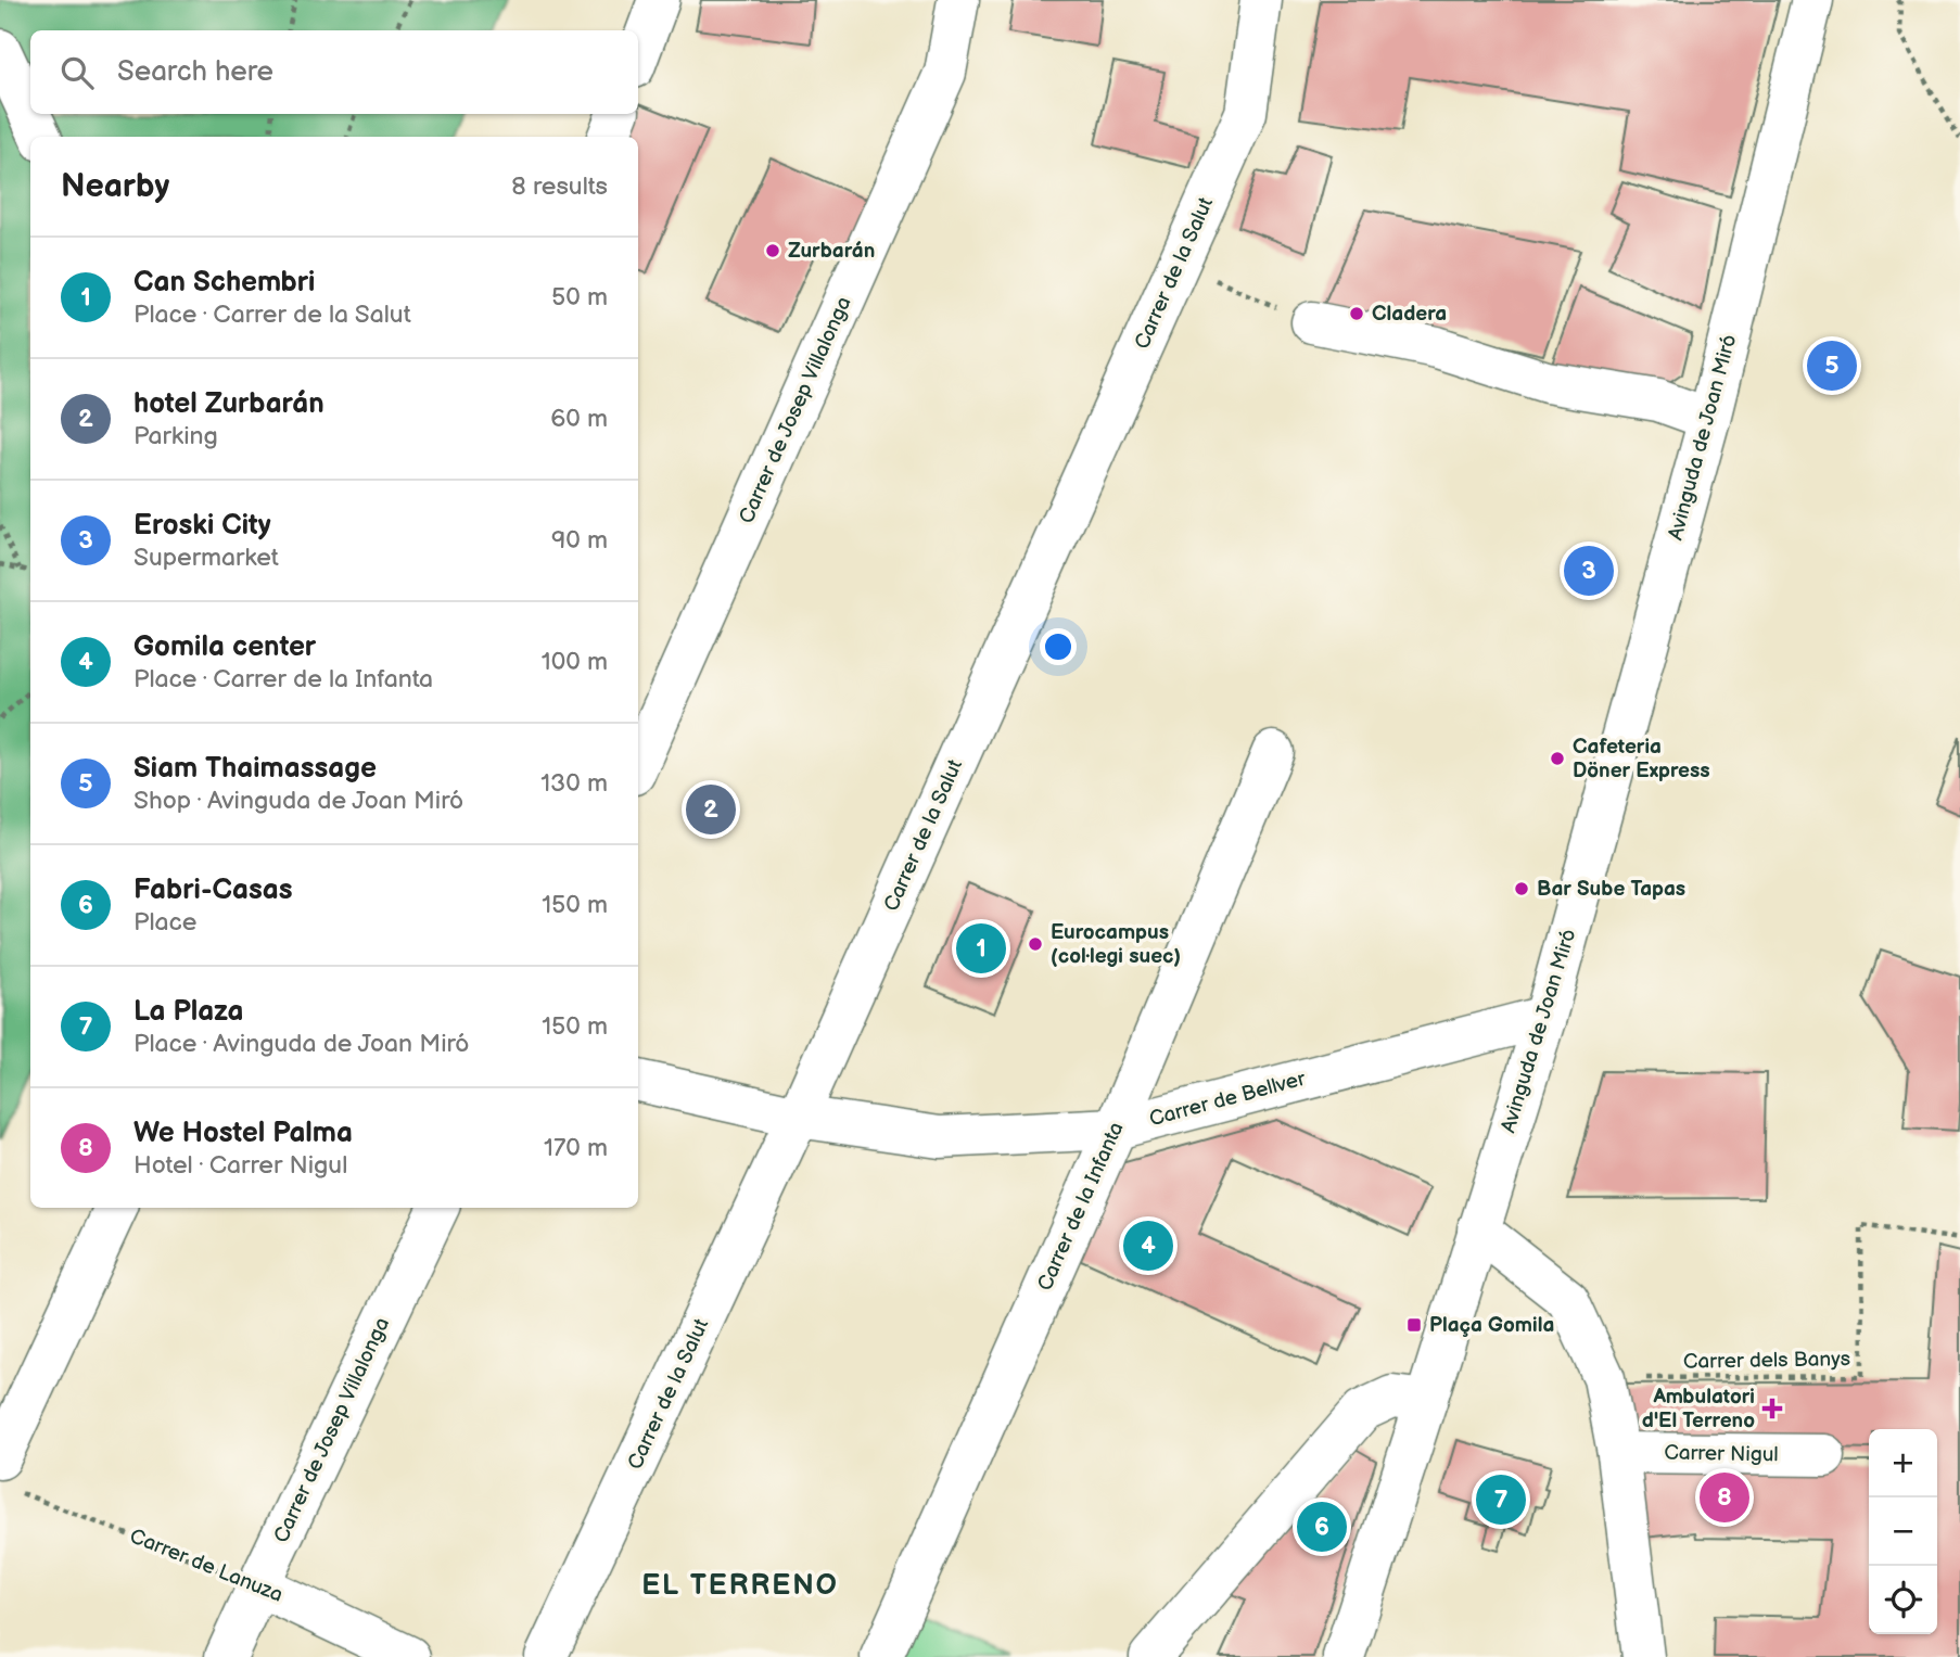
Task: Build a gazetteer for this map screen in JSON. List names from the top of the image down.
{
  "streets": {
    "street": [
      "Carrer de la Salut",
      "Carrer de Josep Villalonga",
      "Avinguda de Joan Miró",
      "Carrer de Bellver",
      "Carrer de la Infanta",
      "Carrer Nigul",
      "Carrer de Lanuza"
    ],
    "path": ["Carrer dels Banys"]
  },
  "crossings": [
    ["Carrer de la Salut", "Carrer de Bellver"],
    ["Carrer de Josep Villalonga", "Carrer de Lanuza"],
    ["Avinguda de Joan Miró", "Carrer de Bellver"],
    ["Carrer de Bellver", "Carrer de la Infanta"]
  ],
  "districts": ["EL TERRENO"],
  "places": {
    "other": [
      "Zurbarán",
      "Cladera",
      "Cafeteria Döner Express",
      "Bar Sube Tapas",
      "Eurocampus (col·legi suec)"
    ],
    "transit": ["Plaça Gomila"],
    "health": ["Ambulatori d'El Terreno"]
  },
  "page": {
    "search": "Search here",
    "heading": ["Nearby", "8 results"],
    "list": [
      {
        "mark": "1",
        "name": "Can Schembri",
        "note": "Place · Carrer de la Salut",
        "value": "50 m"
      },
      {
        "mark": "2",
        "name": "hotel Zurbarán",
        "note": "Parking",
        "value": "60 m"
      },
      {
        "mark": "3",
        "name": "Eroski City",
        "note": "Supermarket",
        "value": "90 m"
      },
      {
        "mark": "4",
        "name": "Gomila center",
        "note": "Place · Carrer de la Infanta",
        "value": "100 m"
      },
      {
        "mark": "5",
        "name": "Siam Thaimassage",
        "note": "Shop · Avinguda de Joan Miró",
        "value": "130 m"
      },
      {
        "mark": "6",
        "name": "Fabri-Casas",
        "note": "Place",
        "value": "150 m"
      },
      {
        "mark": "7",
        "name": "La Plaza",
        "note": "Place · Avinguda de Joan Miró",
        "value": "150 m"
      },
      {
        "mark": "8",
        "name": "We Hostel Palma",
        "note": "Hotel · Carrer Nigul",
        "value": "170 m"
      }
    ],
    "pins": [
      "5",
      "3",
      "2",
      "1",
      "4",
      "8",
      "7",
      "6"
    ],
    "map_buttons": ["+", "−"]
  }
}
